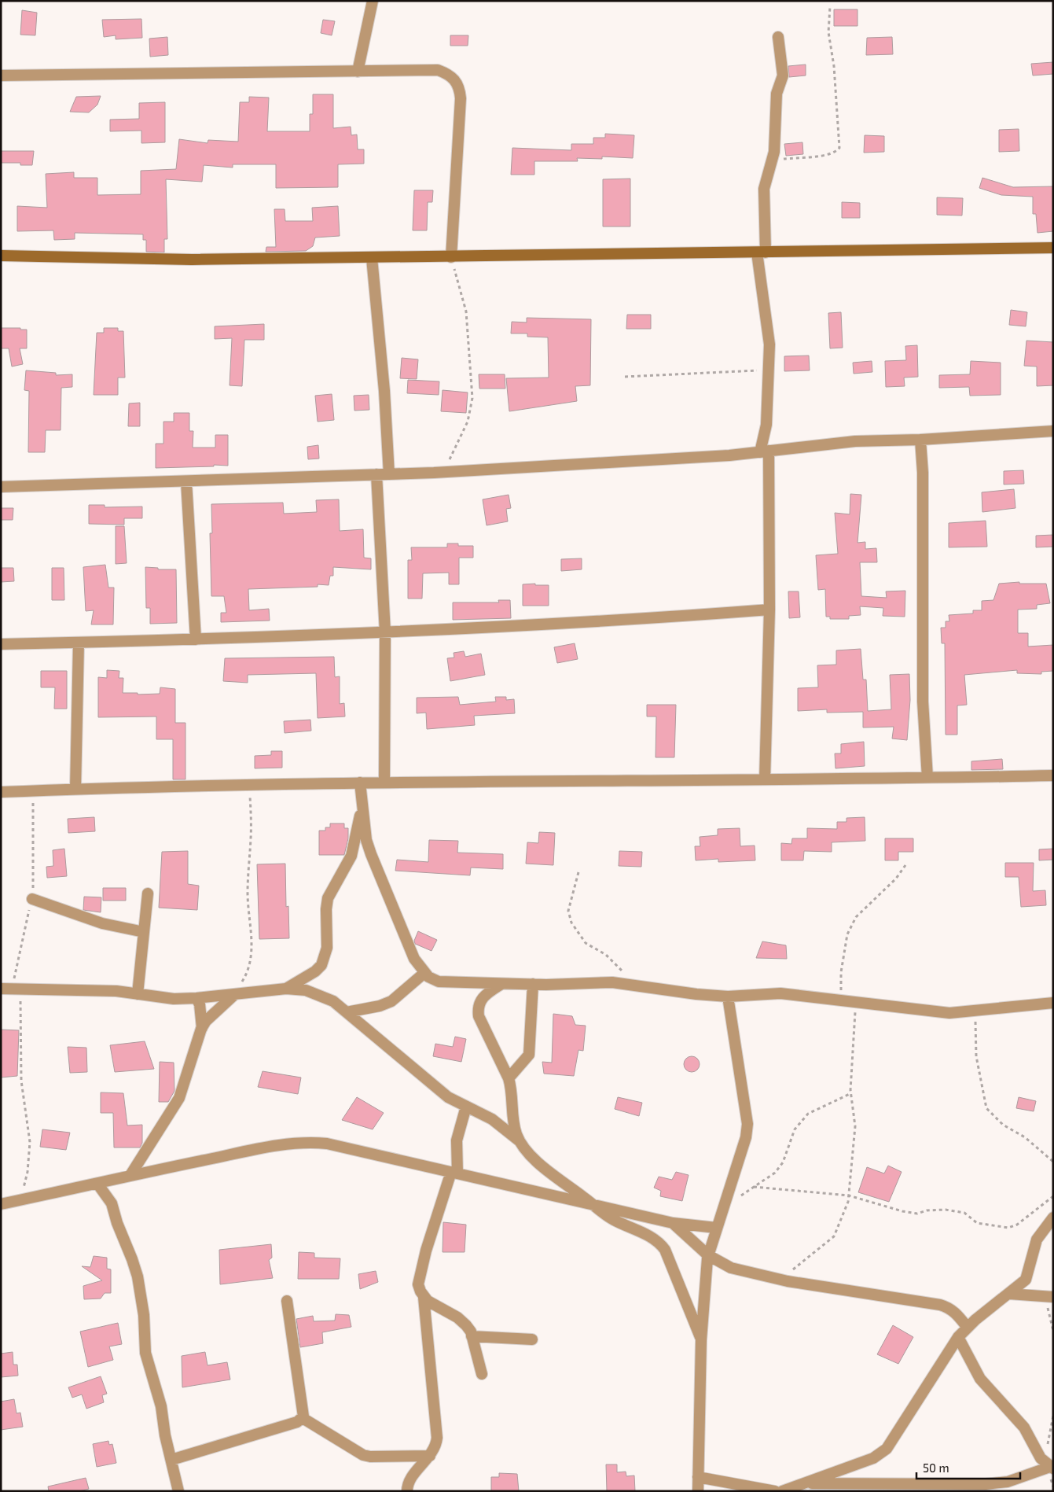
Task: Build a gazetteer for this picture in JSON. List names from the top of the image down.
{
  "scale_bar": "50 m"
}
